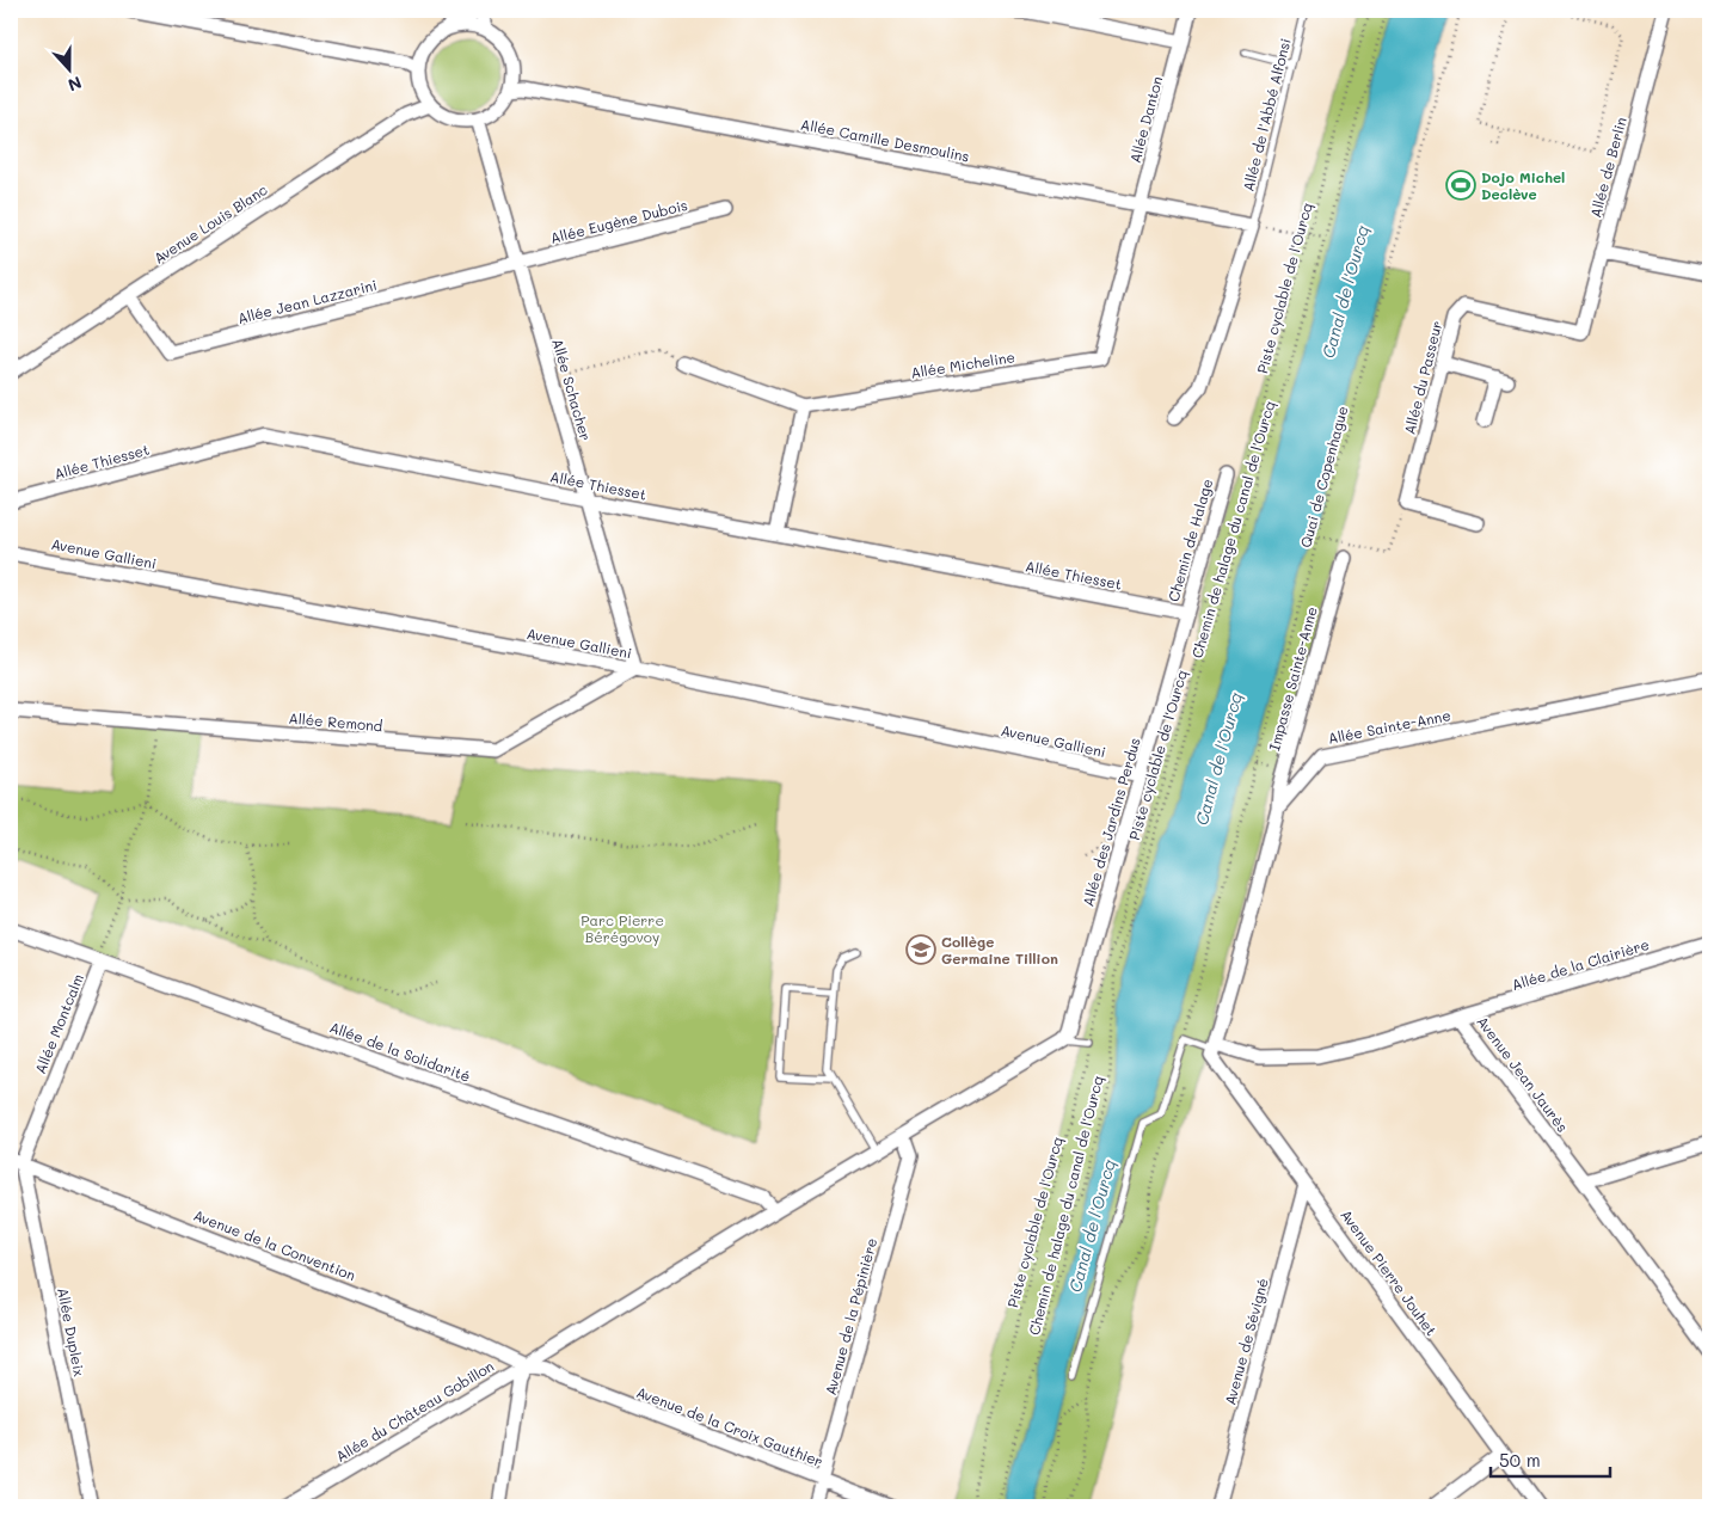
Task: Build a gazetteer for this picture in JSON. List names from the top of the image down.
{
  "streets": {
    "street": [
      "Allée Danton",
      "Allée Camille Desmoulins",
      "Allée de Berlin",
      "Allée Eugène Dubois",
      "Avenue Louis Blanc",
      "Allée Jean Lazzarini",
      "Allée Micheline",
      "Allée du Passeur",
      "Allée Schacher",
      "Allée Thiesset",
      "Chemin de Halage",
      "Avenue Gallieni",
      "Impasse Sainte-Anne",
      "Allée Remond",
      "Allée Sainte-Anne",
      "Allée des Jardins Perdus",
      "Allée de la Clairière",
      "Allée Montcalm",
      "Allée de la Solidarité",
      "Avenue Jean Jaurès",
      "Avenue de la Convention",
      "Avenue Pierre Jouhet",
      "Avenue de la Pépinière",
      "Allée Dupleix",
      "Avenue de Sévigné",
      "Allée du Château Gobillon",
      "Avenue de la Croix Gauthier"
    ],
    "lane": ["Allée de l'Abbé Alfonsi"],
    "path": ["Piste cyclable de l'Ourcq", "Quai de Copenhague", "Chemin de halage du canal de l'Ourcq"]
  },
  "crossings": [
    ["Allée de l'Abbé Alfonsi", "Allée Camille Desmoulins"],
    ["Allée Danton", "Allée Camille Desmoulins"],
    ["Allée Danton", "Allée Micheline"],
    ["Allée Camille Desmoulins", "Avenue Louis Blanc"],
    ["Allée Camille Desmoulins", "Allée Micheline"],
    ["Allée Camille Desmoulins", "Allée Schacher"],
    ["Allée de Berlin", "Allée du Passeur"],
    ["Allée Eugène Dubois", "Allée Jean Lazzarini"],
    ["Allée Eugène Dubois", "Allée Schacher"],
    ["Avenue Louis Blanc", "Allée Jean Lazzarini"],
    ["Avenue Louis Blanc", "Allée Schacher"],
    ["Allée Jean Lazzarini", "Allée Schacher"],
    ["Allée Schacher", "Allée Thiesset"],
    ["Allée Schacher", "Avenue Gallieni"],
    ["Allée Schacher", "Allée Remond"],
    ["Allée Thiesset", "Chemin de Halage"],
    ["Allée Thiesset", "Allée des Jardins Perdus"],
    ["Chemin de Halage", "Allée des Jardins Perdus"],
    ["Avenue Gallieni", "Allée Remond"],
    ["Avenue Gallieni", "Allée des Jardins Perdus"],
    ["Impasse Sainte-Anne", "Allée Sainte-Anne"],
    ["Allée Sainte-Anne", "Avenue Jean Jaurès"],
    ["Allée Sainte-Anne", "Avenue Pierre Jouhet"],
    ["Allée des Jardins Perdus", "Allée du Château Gobillon"],
    ["Allée de la Clairière", "Avenue Jean Jaurès"],
    ["Allée Montcalm", "Allée de la Solidarité"],
    ["Allée Montcalm", "Avenue de la Convention"],
    ["Allée Montcalm", "Allée Dupleix"],
    ["Allée de la Solidarité", "Allée du Château Gobillon"],
    ["Avenue Jean Jaurès", "Avenue Pierre Jouhet"],
    ["Avenue de la Convention", "Allée Dupleix"],
    ["Avenue de la Convention", "Allée du Château Gobillon"],
    ["Avenue de la Convention", "Avenue de la Croix Gauthier"],
    ["Avenue Pierre Jouhet", "Avenue de Sévigné"],
    ["Avenue de la Pépinière", "Allée du Château Gobillon"],
    ["Avenue de la Pépinière", "Avenue de la Croix Gauthier"],
    ["Allée du Château Gobillon", "Avenue de la Croix Gauthier"]
  ],
  "water": ["Canal de l'Ourcq"],
  "parks": ["Parc Pierre Bérégovoy"],
  "places": {
    "sports": ["Dojo Michel Declève"],
    "school or university": ["Collège Germaine Tillion"]
  },
  "scale_bar": "50 m",
  "north": "bottom"
}
